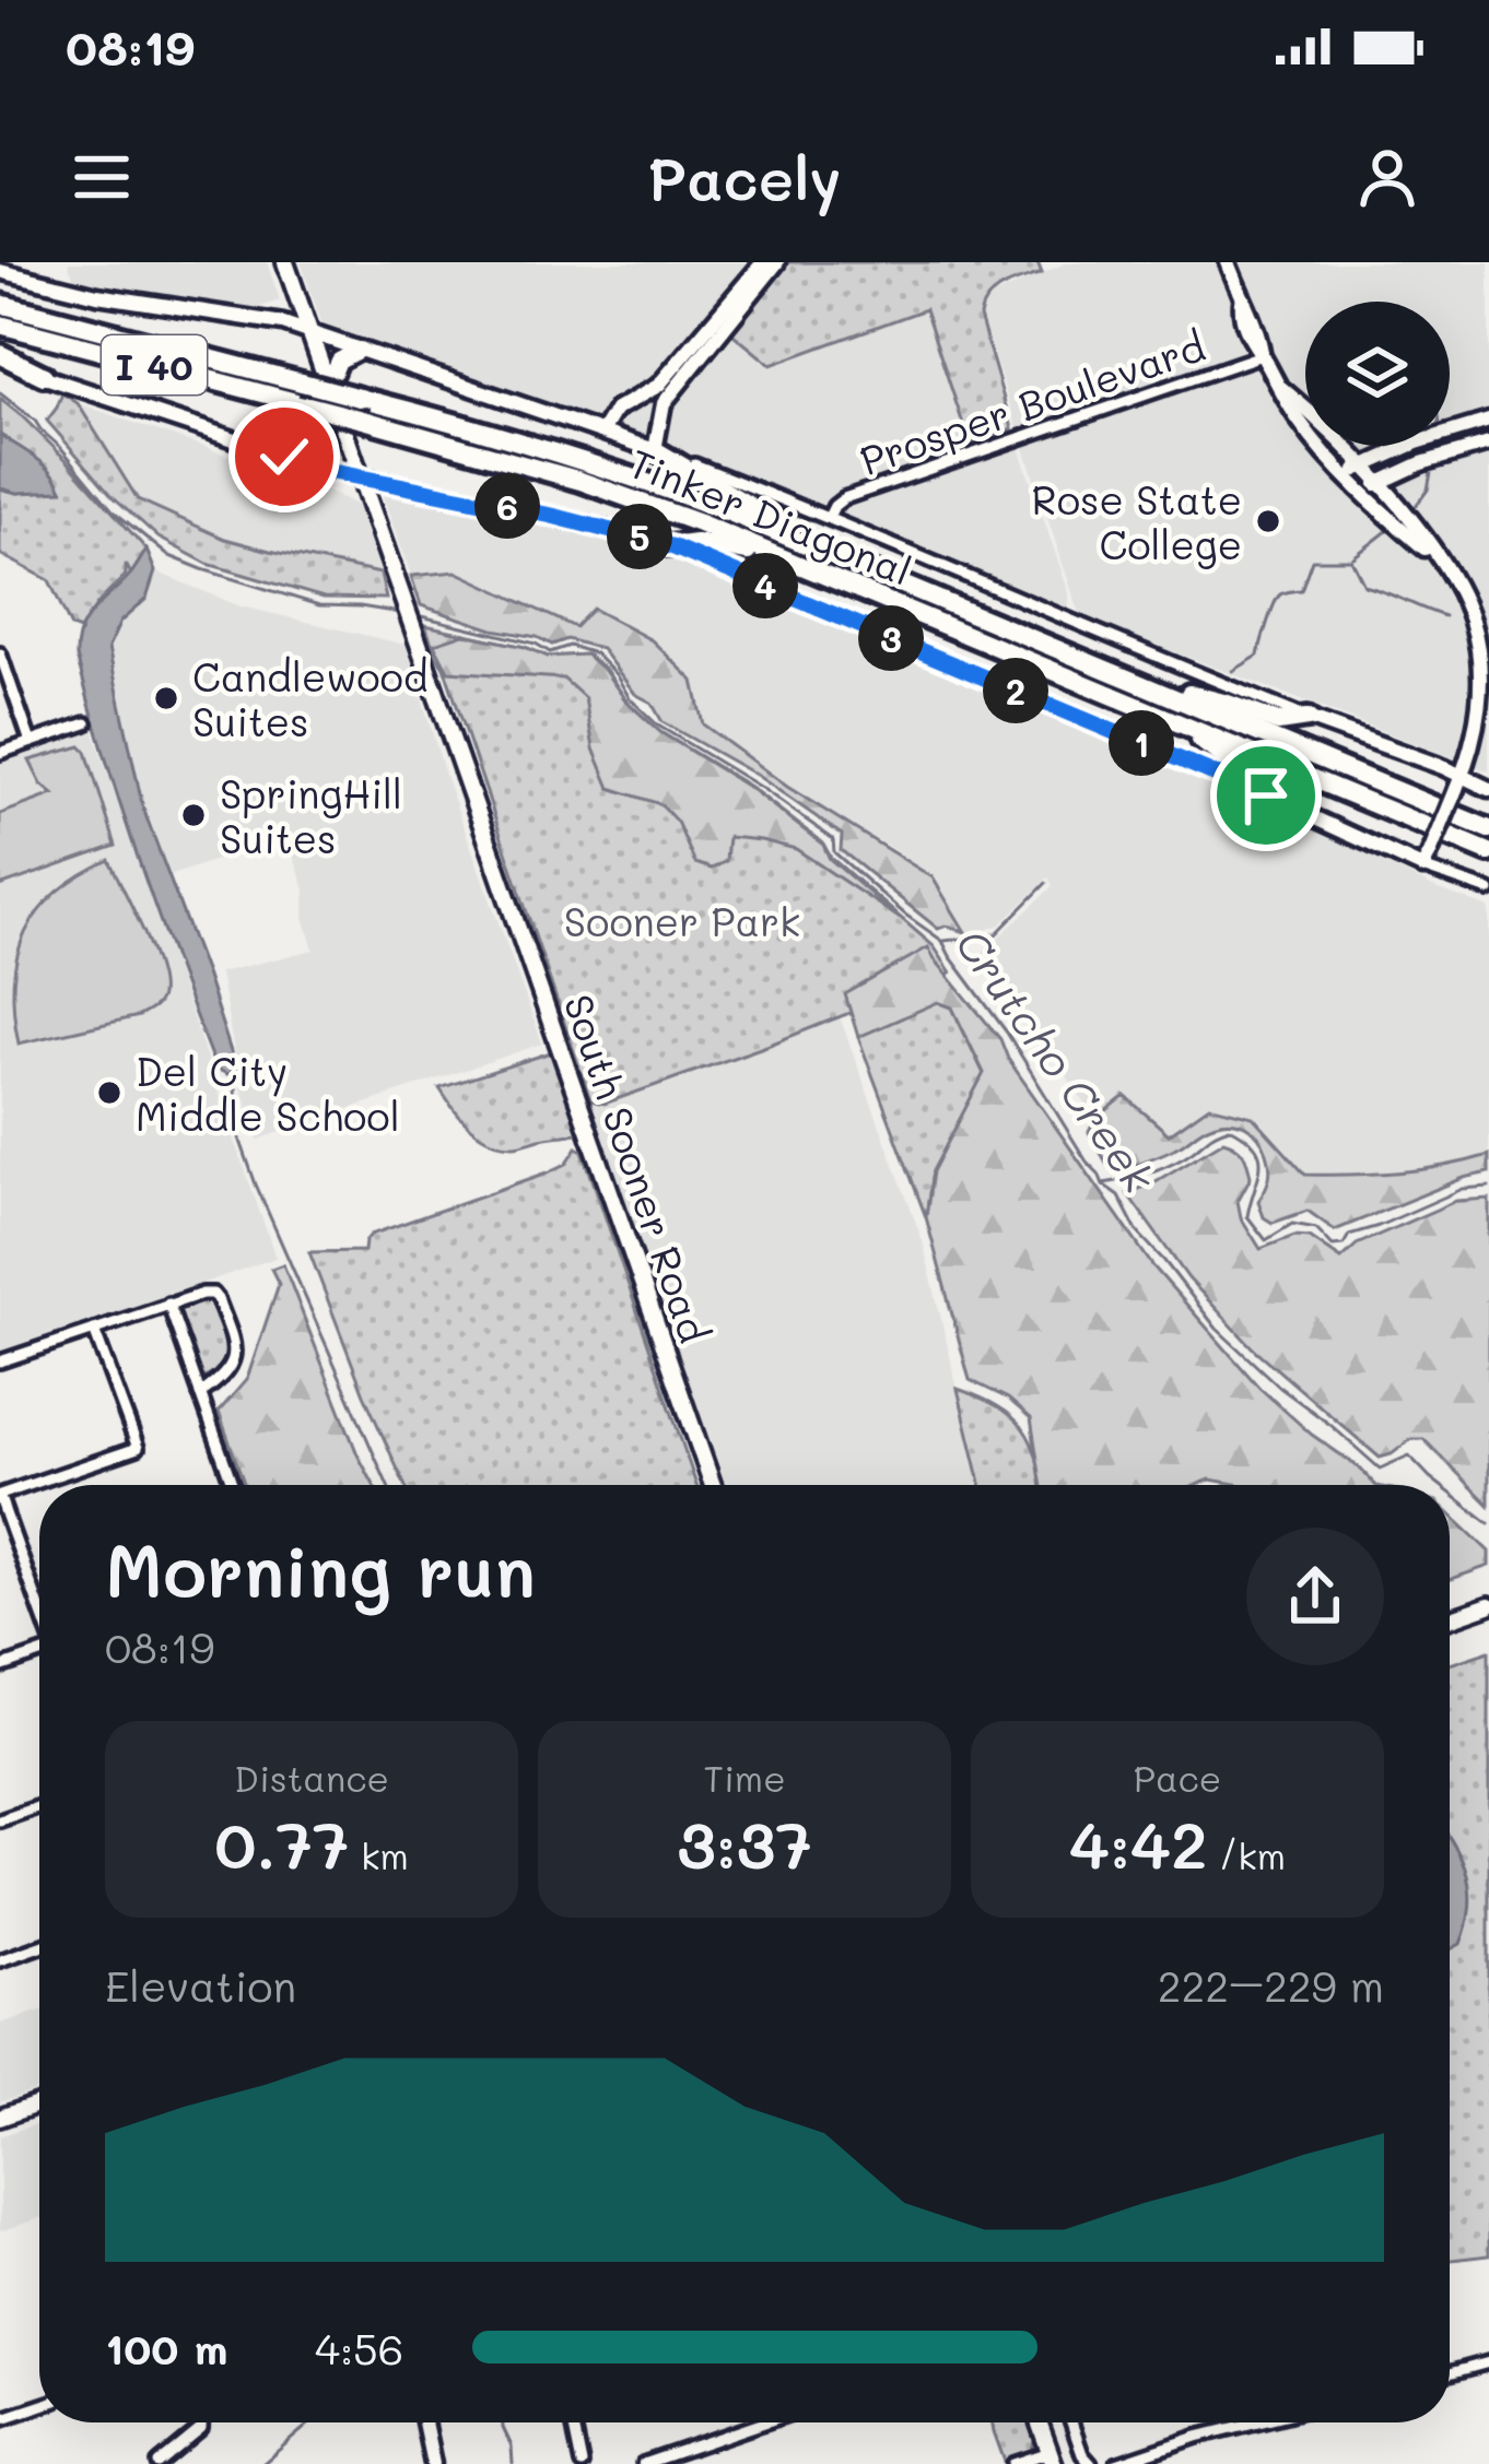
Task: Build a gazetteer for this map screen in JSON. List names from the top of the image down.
{
  "streets": {
    "highway": ["I 40", "Tinker Diagonal"],
    "main road": ["South Sooner Road"],
    "street": ["Prosper Boulevard"]
  },
  "crossings": [
    ["Prosper Boulevard", "Tinker Diagonal"],
    ["Tinker Diagonal", "South Sooner Road"]
  ],
  "water": ["Crutcho Creek"],
  "parks": ["Sooner Park"],
  "places": [
    "Rose State College",
    "Candlewood Suites",
    "SpringHill Suites",
    "Del City Middle School"
  ],
  "page": {
    "status": "08:19",
    "header": "Pacely",
    "pins": [
      "6",
      "5",
      "4",
      "3",
      "2",
      "1"
    ],
    "heading": ["Morning run", "08:19"],
    "stats": [
      ["Distance", "0.77 km"],
      ["Time", "3:37"],
      ["Pace", "4:42 /km"]
    ],
    "chart": ["Elevation", "222–229 m"],
    "list": [
      {
        "name": "100 m",
        "note": "4:56"
      }
    ]
  }
}
